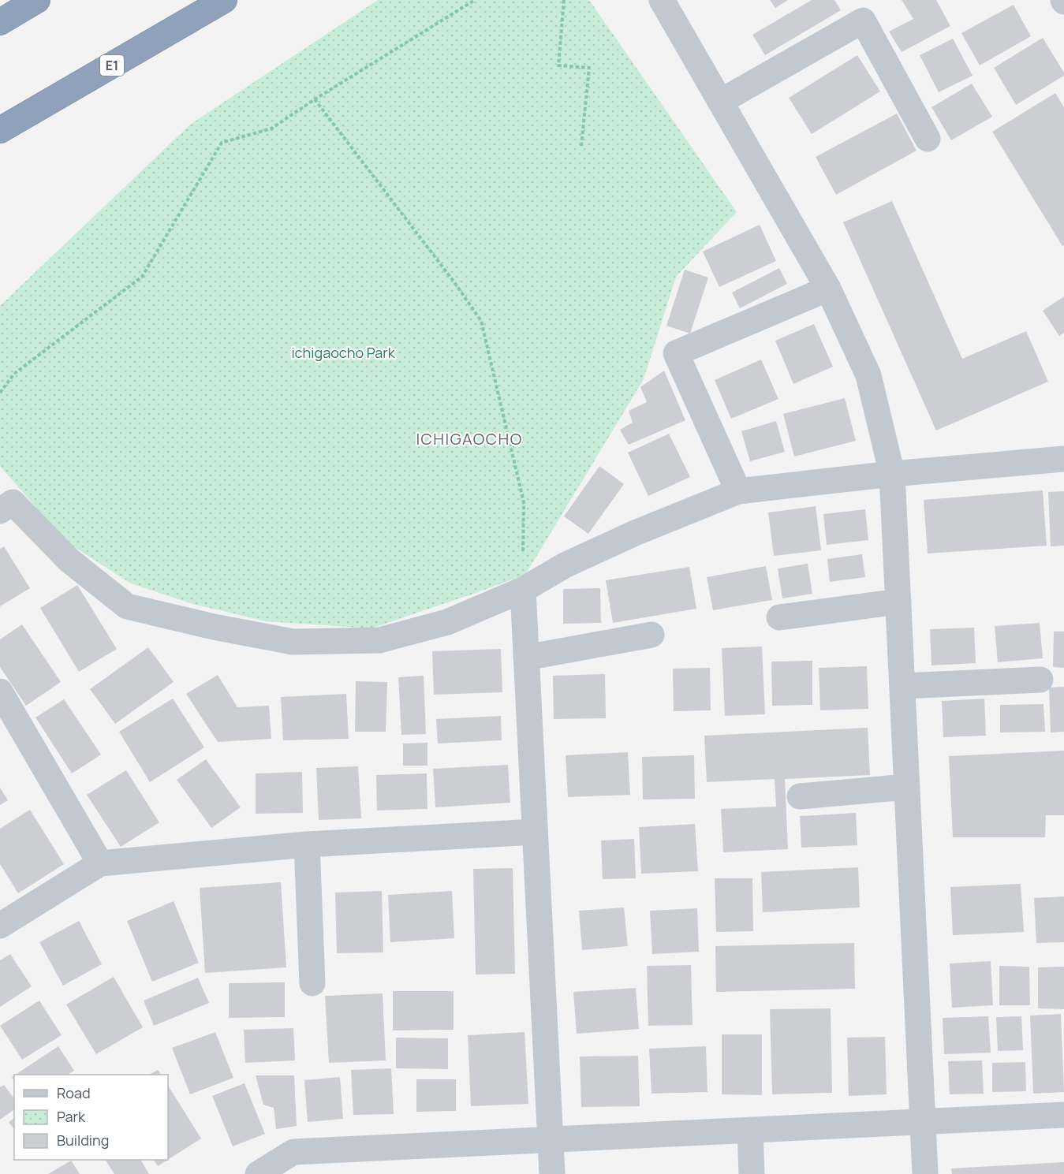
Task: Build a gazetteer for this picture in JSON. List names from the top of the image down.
{
  "streets": {
    "highway": ["E1"]
  },
  "districts": ["ICHIGAOCHO"],
  "parks": ["ichigaocho Park"],
  "legend": ["Road", "Park", "Building"]
}
